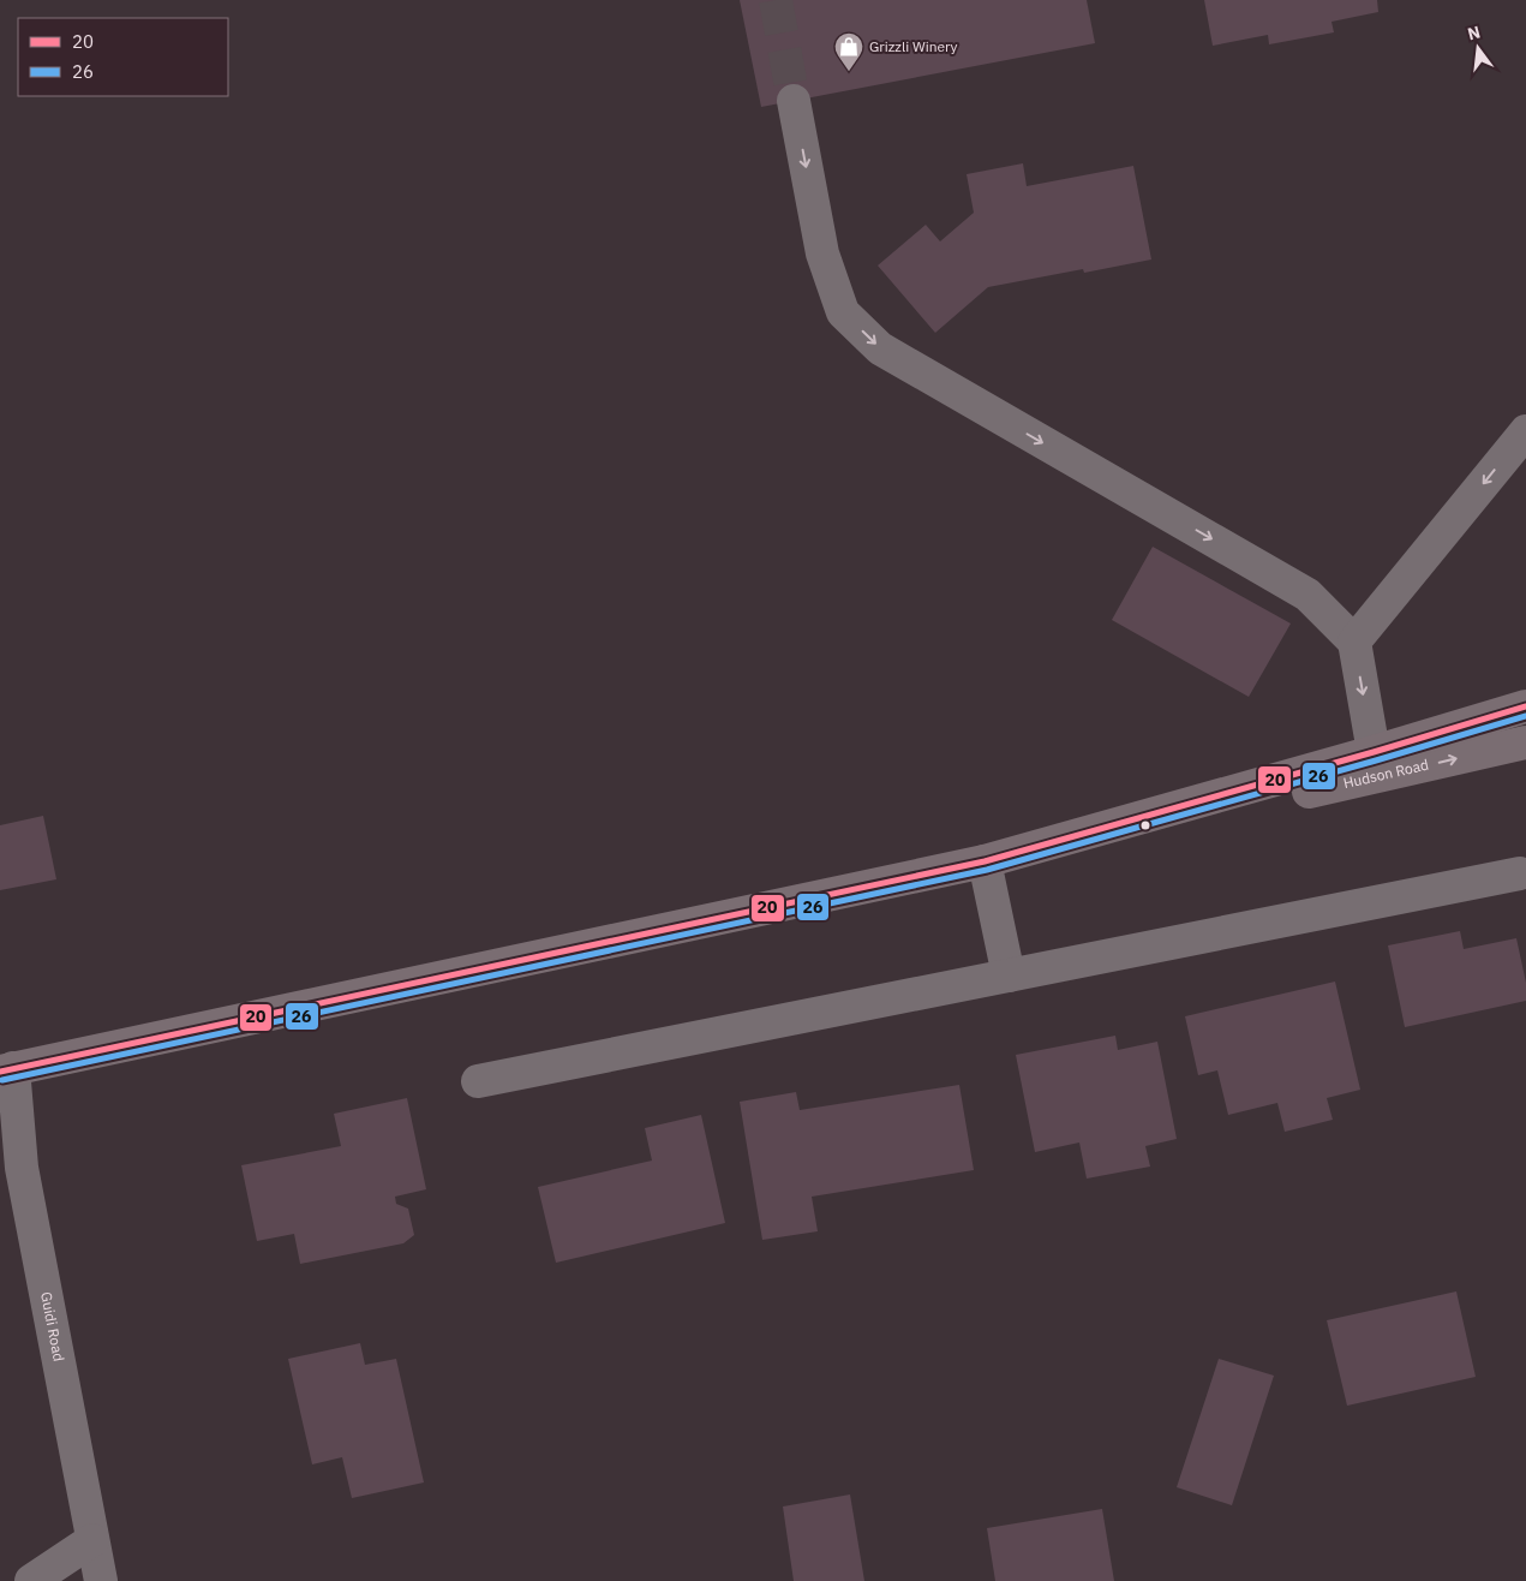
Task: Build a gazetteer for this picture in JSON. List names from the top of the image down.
{
  "streets": {
    "main road": ["Hudson Road"],
    "street": ["Guidi Road"]
  },
  "crossings": [
    ["Hudson Road", "Guidi Road"]
  ],
  "places": {
    "shop": ["Grizzli Winery"]
  },
  "lines": ["transit line 20", "transit line 26"],
  "legend": ["20", "26"],
  "north": "top"
}
